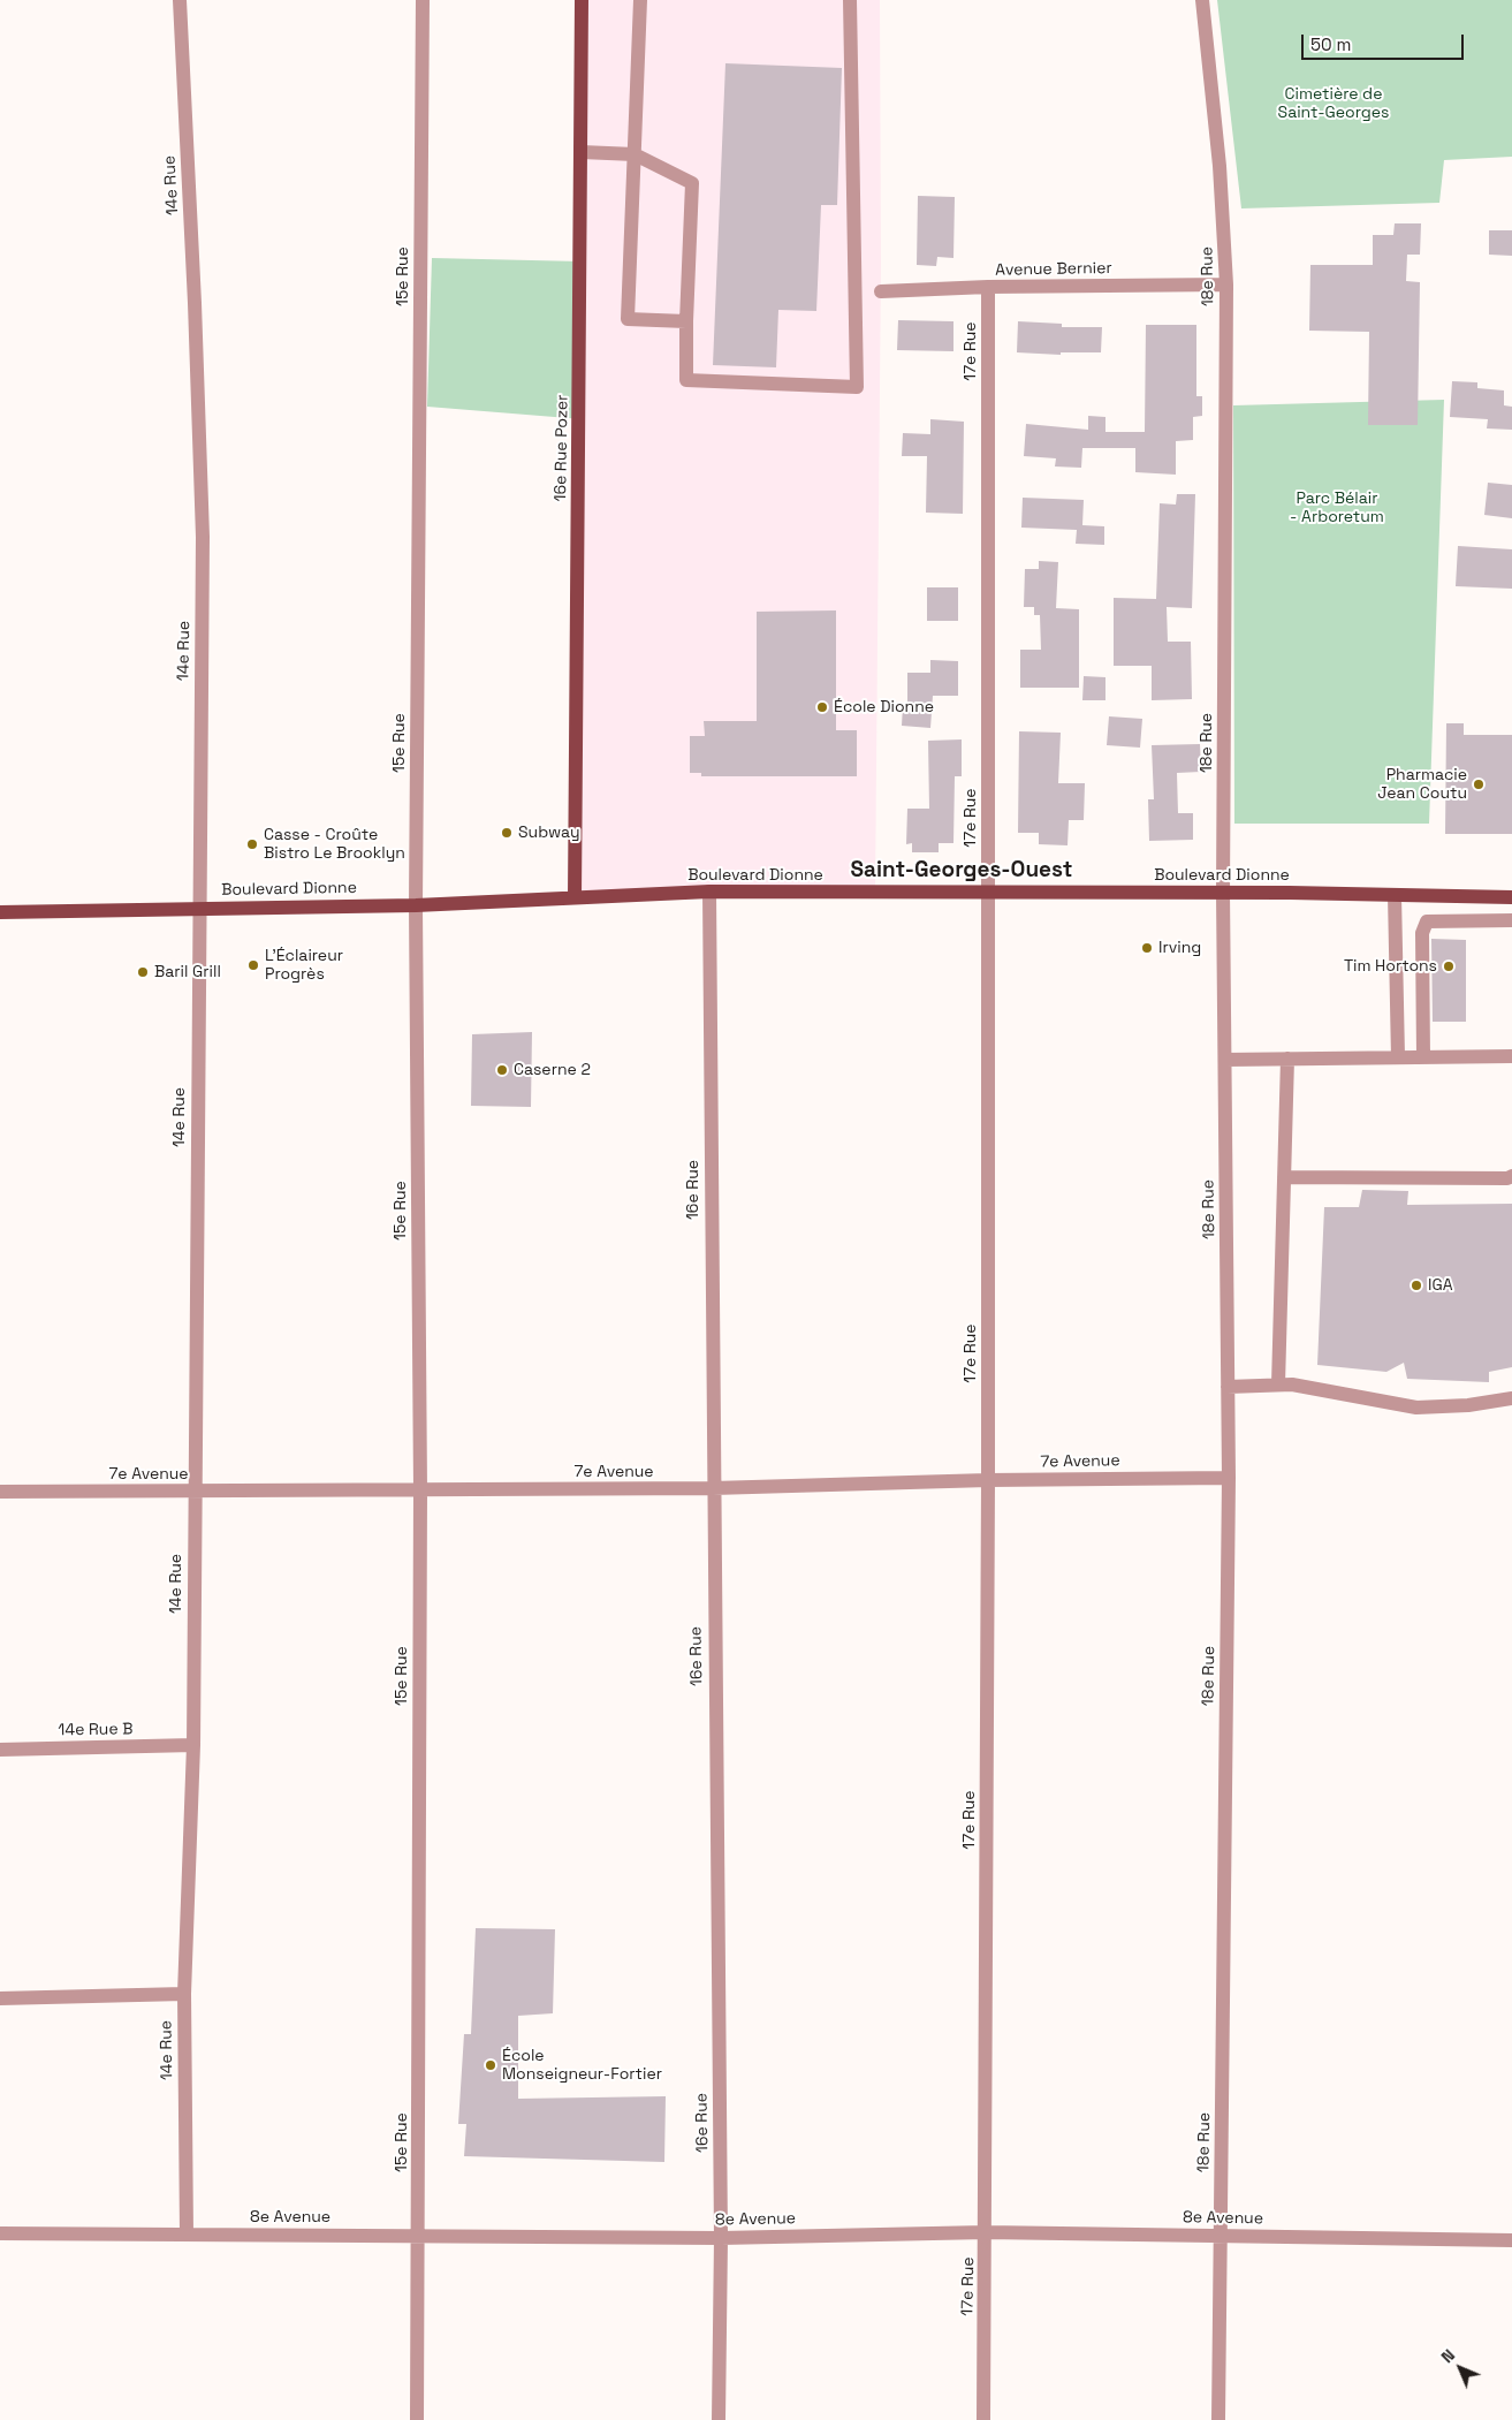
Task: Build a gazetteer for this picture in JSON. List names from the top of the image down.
{
  "streets": {
    "main road": ["16e Rue Pozer", "Boulevard Dionne"],
    "street": [
      "14e Rue",
      "Avenue Bernier",
      "15e Rue",
      "18e Rue",
      "17e Rue",
      "16e Rue",
      "7e Avenue",
      "14e Rue B",
      "8e Avenue"
    ]
  },
  "crossings": [
    ["14e Rue", "Boulevard Dionne"],
    ["14e Rue", "7e Avenue"],
    ["14e Rue", "14e Rue B"],
    ["14e Rue", "8e Avenue"],
    ["Avenue Bernier", "18e Rue"],
    ["Avenue Bernier", "17e Rue"],
    ["15e Rue", "Boulevard Dionne"],
    ["15e Rue", "7e Avenue"],
    ["15e Rue", "8e Avenue"],
    ["18e Rue", "Boulevard Dionne"],
    ["18e Rue", "7e Avenue"],
    ["18e Rue", "8e Avenue"],
    ["17e Rue", "Boulevard Dionne"],
    ["17e Rue", "7e Avenue"],
    ["17e Rue", "8e Avenue"],
    ["16e Rue Pozer", "Boulevard Dionne"],
    ["Boulevard Dionne", "16e Rue"],
    ["16e Rue", "7e Avenue"],
    ["16e Rue", "8e Avenue"]
  ],
  "districts": ["Saint-Georges-Ouest"],
  "parks": ["Cimetière de Saint-Georges", "Parc Bélair - Arboretum"],
  "places": [
    "École Dionne",
    "Pharmacie Jean Coutu",
    "Subway",
    "Casse - Croûte Bistro Le Brooklyn",
    "Irving",
    "L'Éclaireur Progrès",
    "Tim Hortons",
    "Baril Grill",
    "Caserne 2",
    "IGA",
    "École Monseigneur-Fortier"
  ],
  "scale_bar": "50 m",
  "north": "top left"
}
